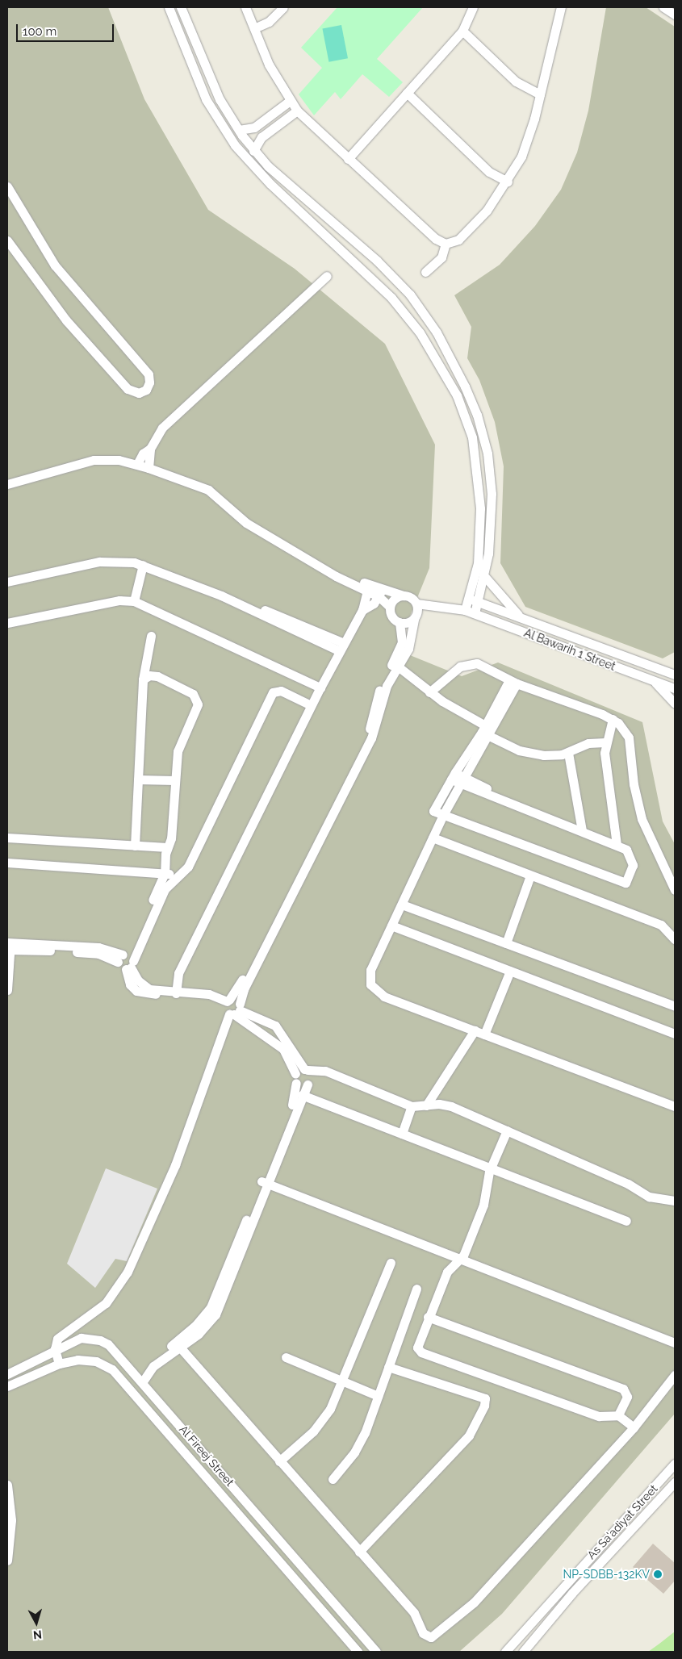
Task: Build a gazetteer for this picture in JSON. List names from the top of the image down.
{
  "streets": {
    "street": ["Al Bawarih 1 Street", "Al Fireej Street", "As Sa'adiyat Street"]
  },
  "places": ["NP-SDBB-132KV"],
  "scale_bar": "100 m",
  "north": "bottom"
}
